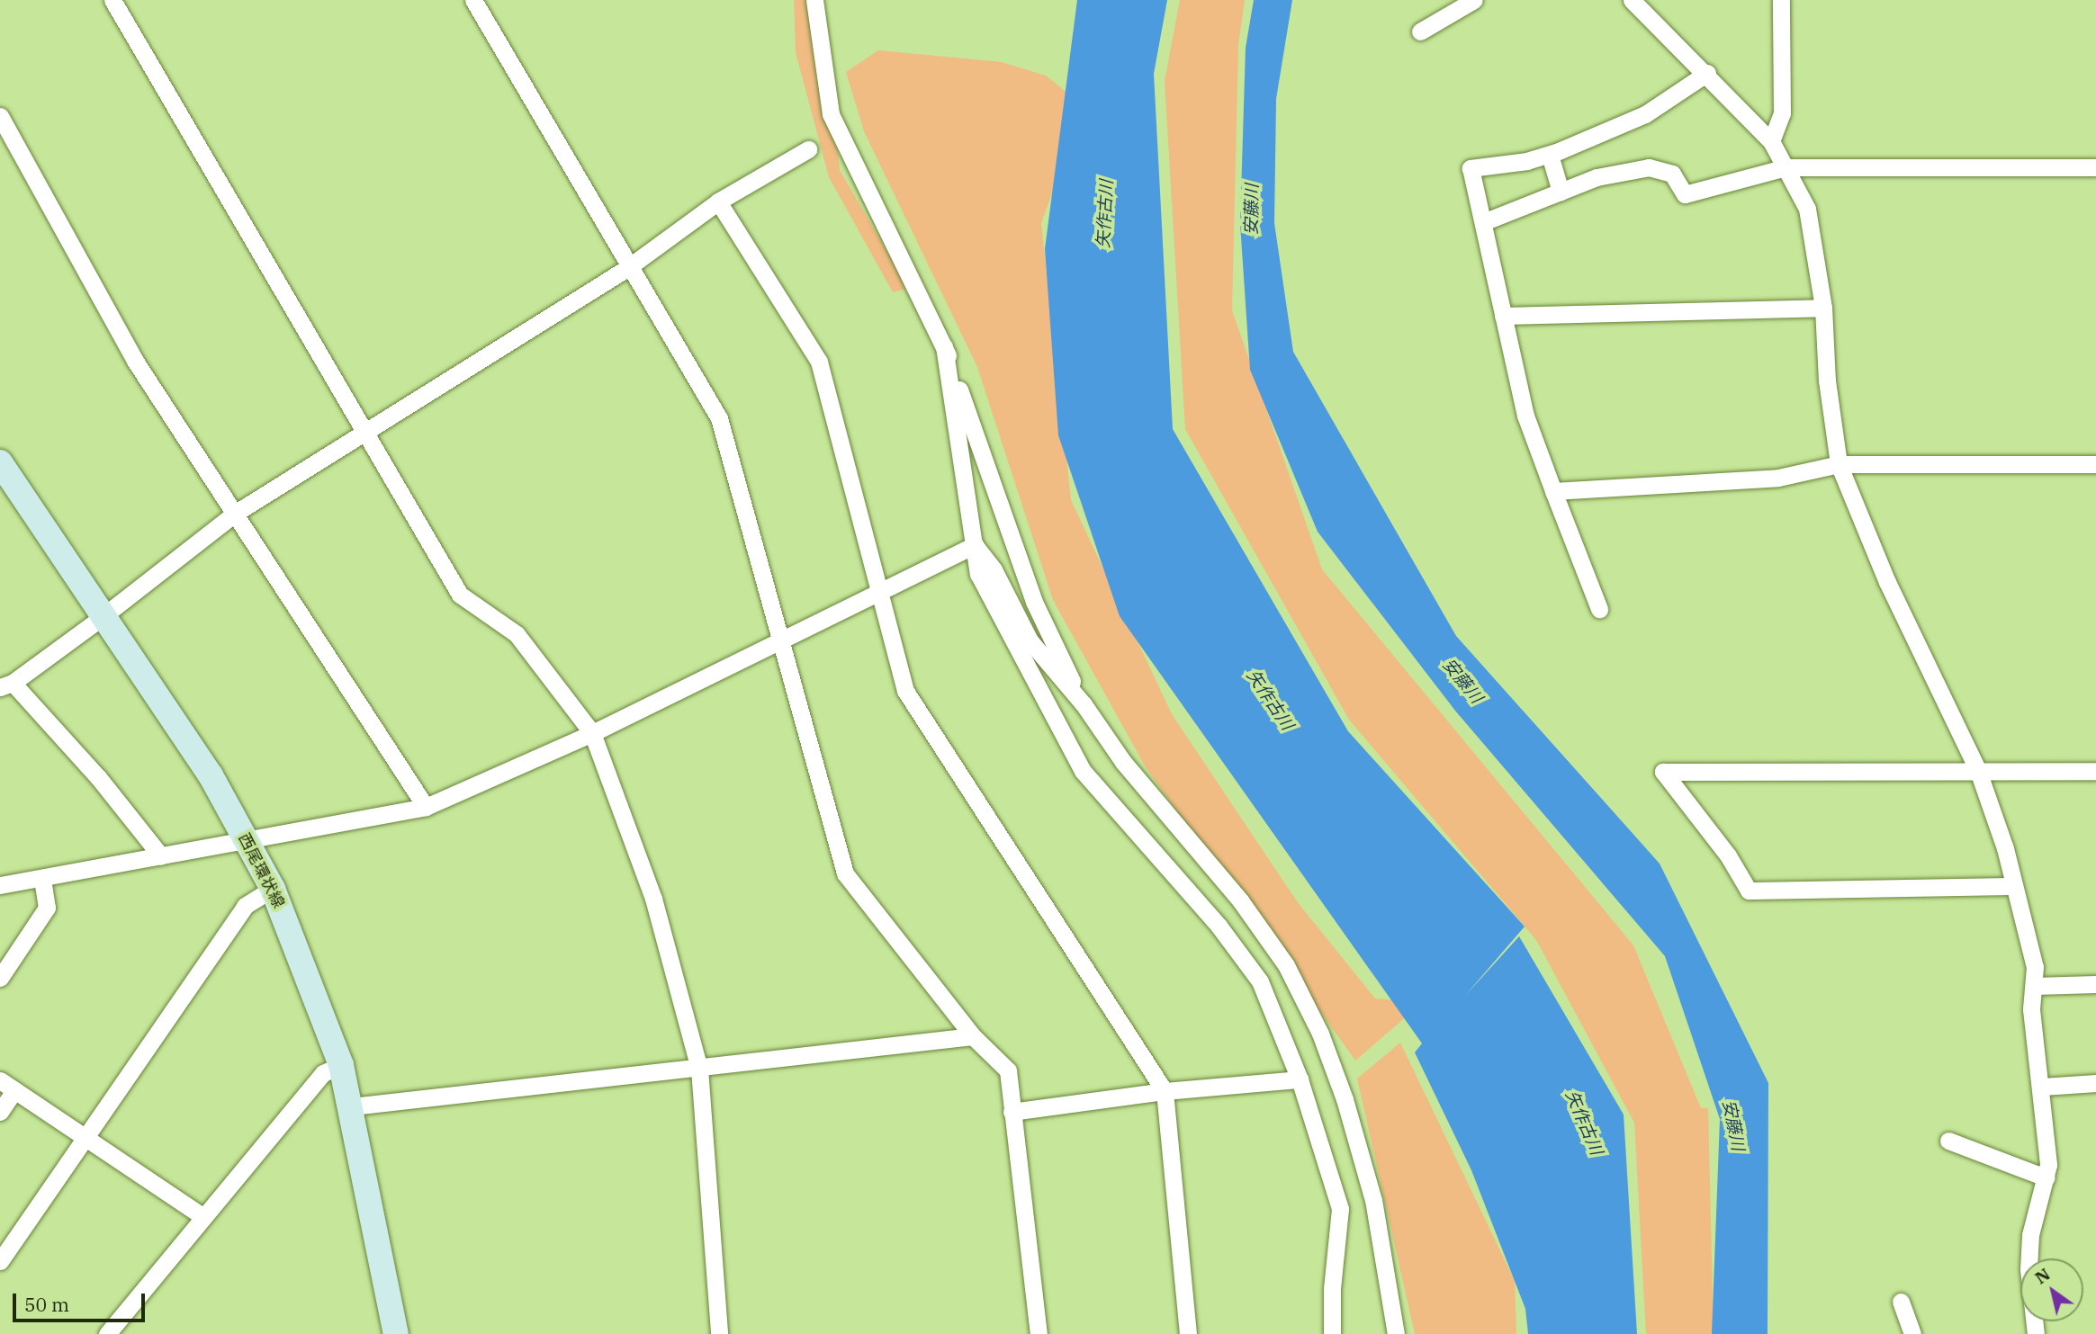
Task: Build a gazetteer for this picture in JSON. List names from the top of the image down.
{
  "streets": {
    "main road": ["西尾環状線"]
  },
  "water": ["安藤川", "矢作古川"],
  "scale_bar": "50 m",
  "north": "top left"
}
